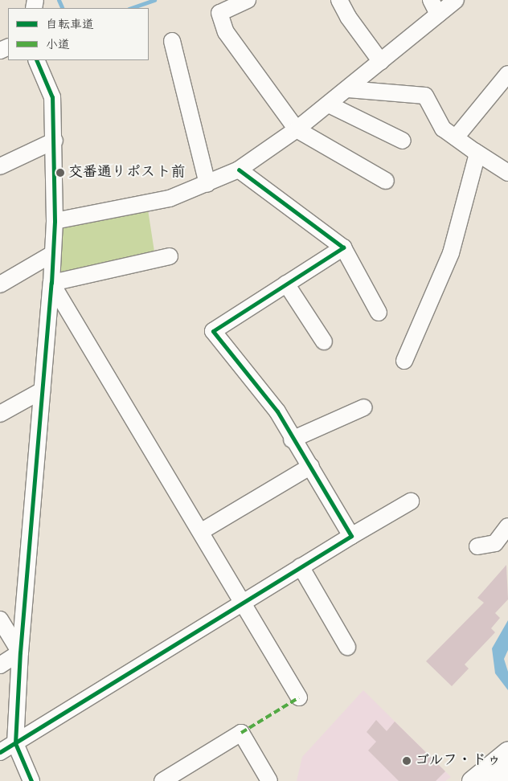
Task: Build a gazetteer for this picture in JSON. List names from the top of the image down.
{
  "places": ["交番通りポスト前", "ゴルフ・ドゥ"],
  "legend": ["自転車道", "小道"]
}
